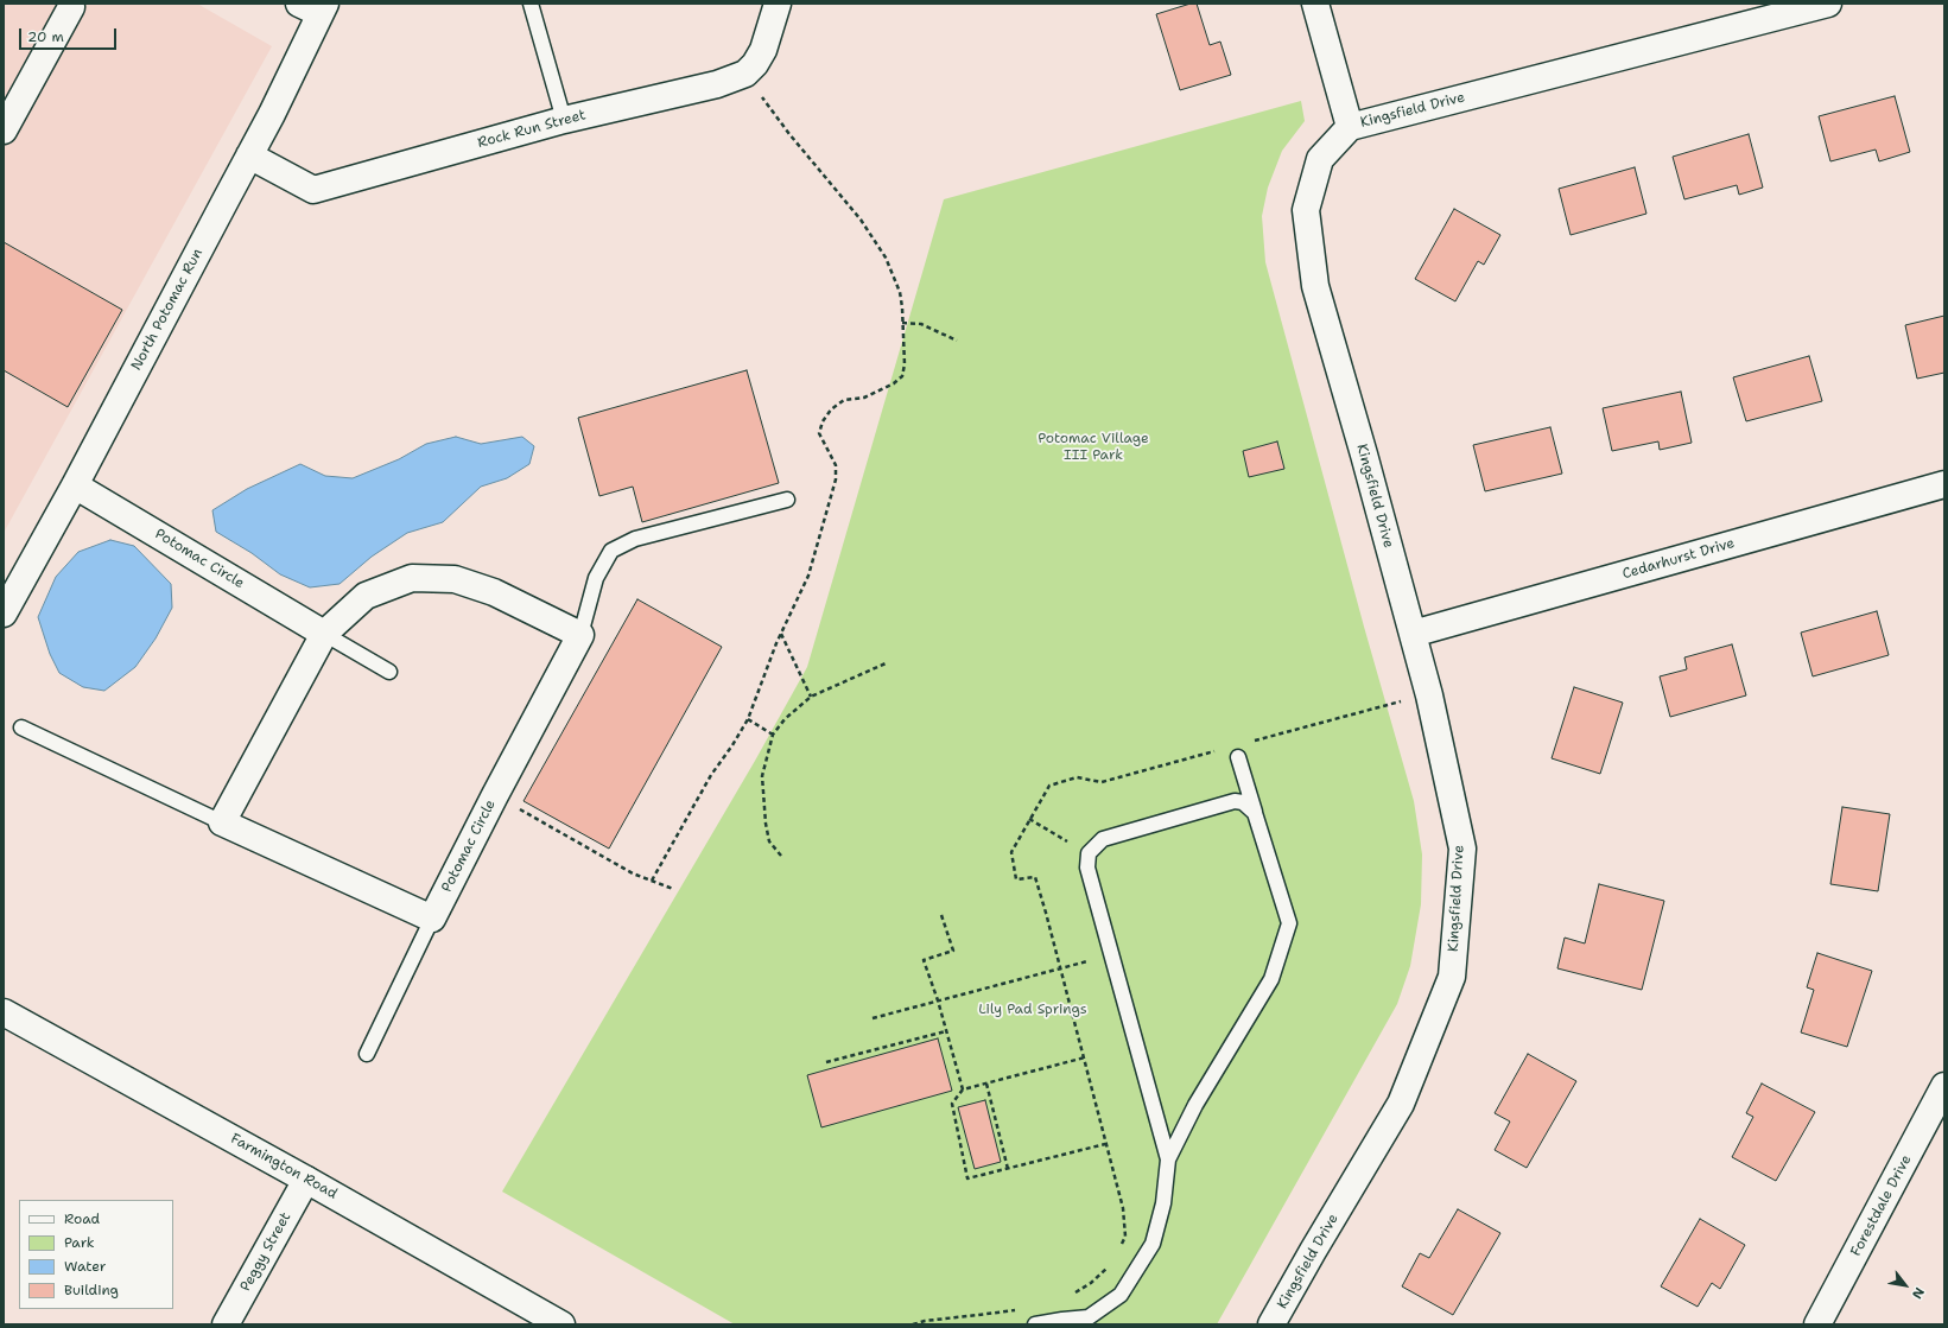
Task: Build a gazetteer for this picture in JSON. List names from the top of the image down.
{
  "streets": {
    "street": [
      "Kingsfield Drive",
      "Rock Run Street",
      "North Potomac Run",
      "Potomac Circle",
      "Cedarhurst Drive",
      "Farmington Road",
      "Forestdale Drive",
      "Peggy Street"
    ]
  },
  "crossings": [
    ["Kingsfield Drive", "Cedarhurst Drive"],
    ["Rock Run Street", "North Potomac Run"],
    ["North Potomac Run", "Potomac Circle"],
    ["Farmington Road", "Peggy Street"]
  ],
  "parks": ["Potomac Village III Park", "Lily Pad Springs"],
  "legend": [
    "Road",
    "Park",
    "Water",
    "Building"
  ],
  "scale_bar": "20 m",
  "north": "bottom right"
}
